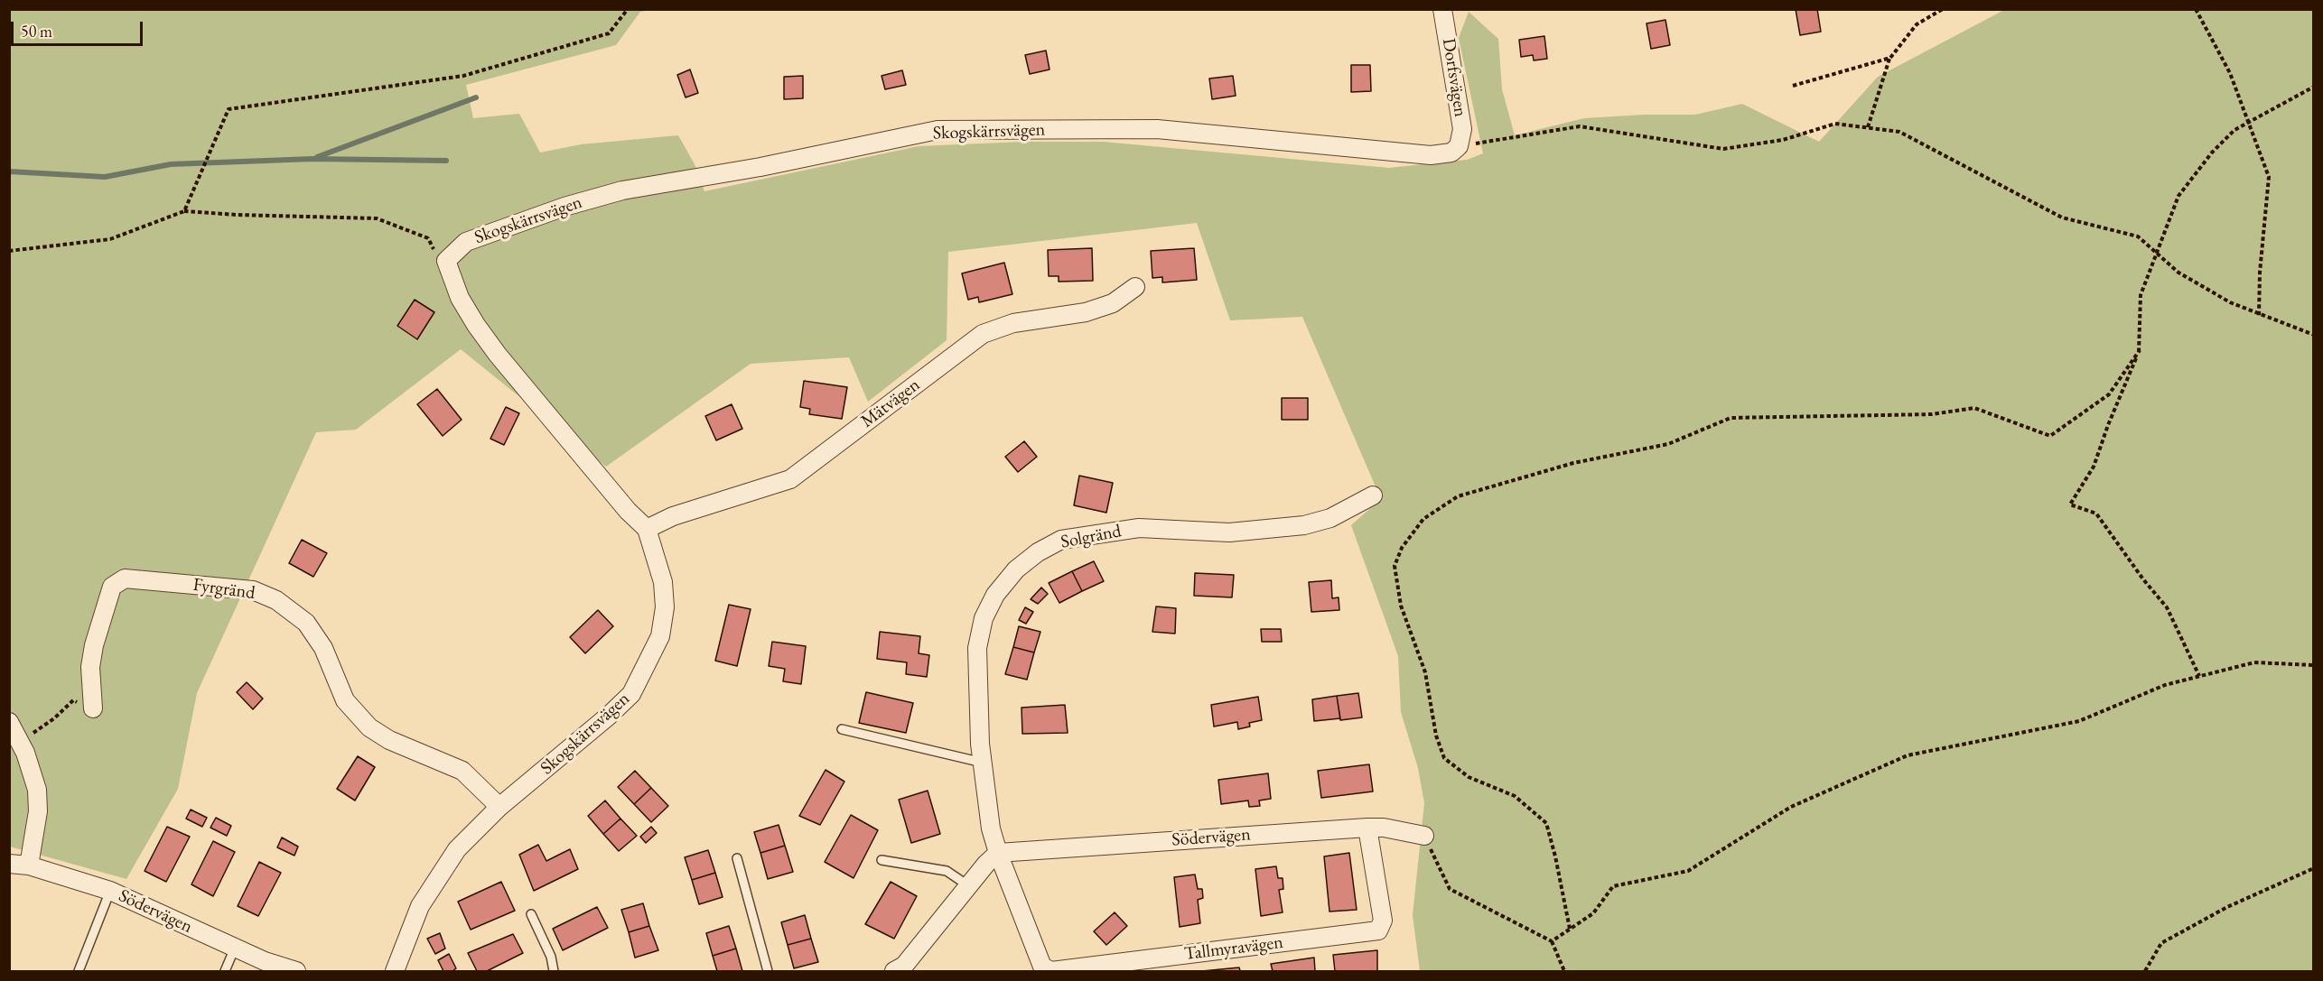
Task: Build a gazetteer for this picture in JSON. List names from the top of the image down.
{
  "streets": {
    "street": [
      "Dorfsvägen",
      "Skogskärrsvägen",
      "Mätvägen",
      "Solgränd",
      "Fyrgränd",
      "Södervägen",
      "Tallmyravägen"
    ]
  },
  "crossings": [
    ["Dorfsvägen", "Skogskärrsvägen"],
    ["Skogskärrsvägen", "Mätvägen"],
    ["Skogskärrsvägen", "Fyrgränd"],
    ["Solgränd", "Södervägen"],
    ["Solgränd", "Tallmyravägen"],
    ["Södervägen", "Tallmyravägen"]
  ],
  "scale_bar": "50 m"
}
